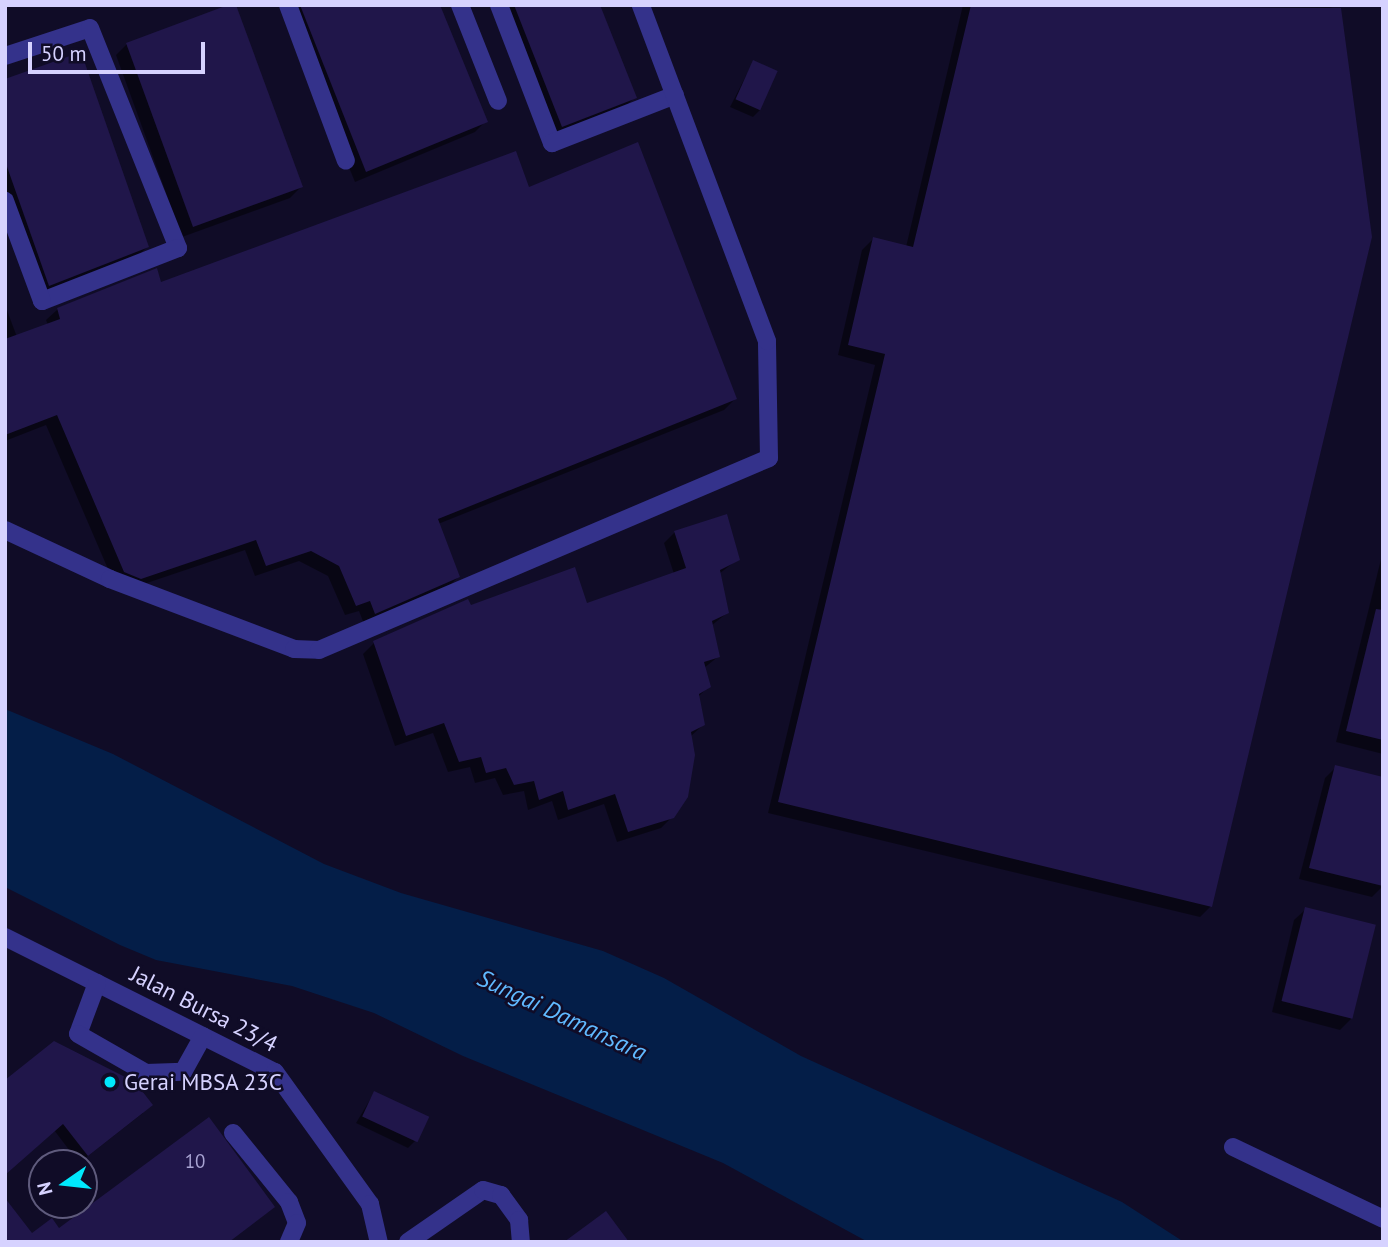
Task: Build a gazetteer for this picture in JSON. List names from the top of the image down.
{
  "streets": {
    "street": ["Jalan Bursa 23/4"]
  },
  "water": ["Sungai Damansara"],
  "places": ["Gerai MBSA 23C"],
  "house_numbers": ["10"],
  "scale_bar": "50 m",
  "north": "left"
}
